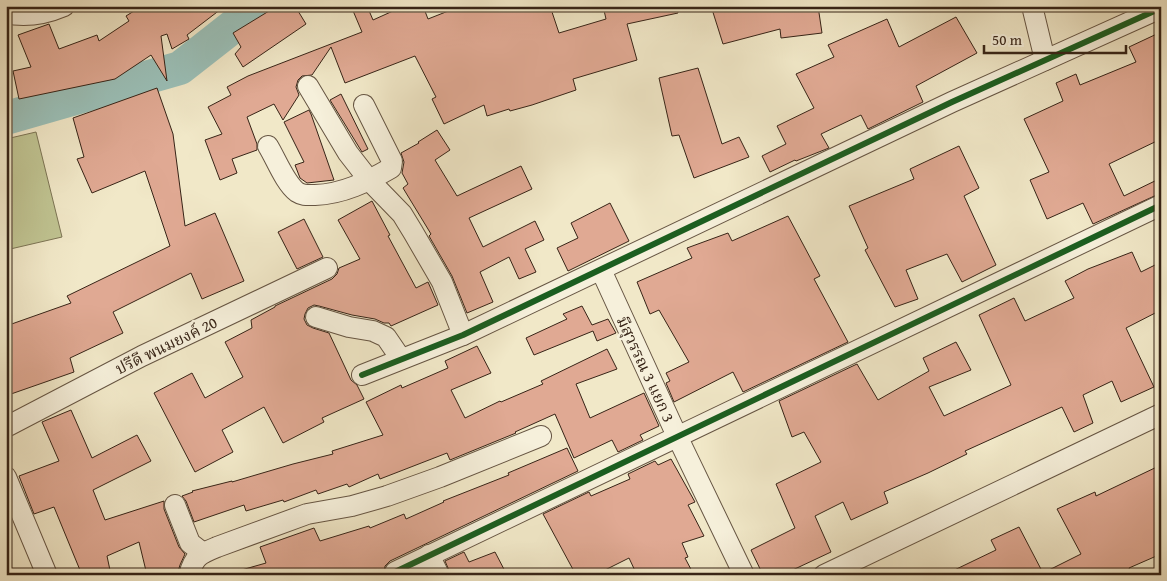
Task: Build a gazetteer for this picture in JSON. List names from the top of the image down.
{
  "streets": {
    "street": ["ปรีดี พนมยงค์ 20", "มีสุวรรณ 3 แยก 3"]
  },
  "scale_bar": "50 m"
}
